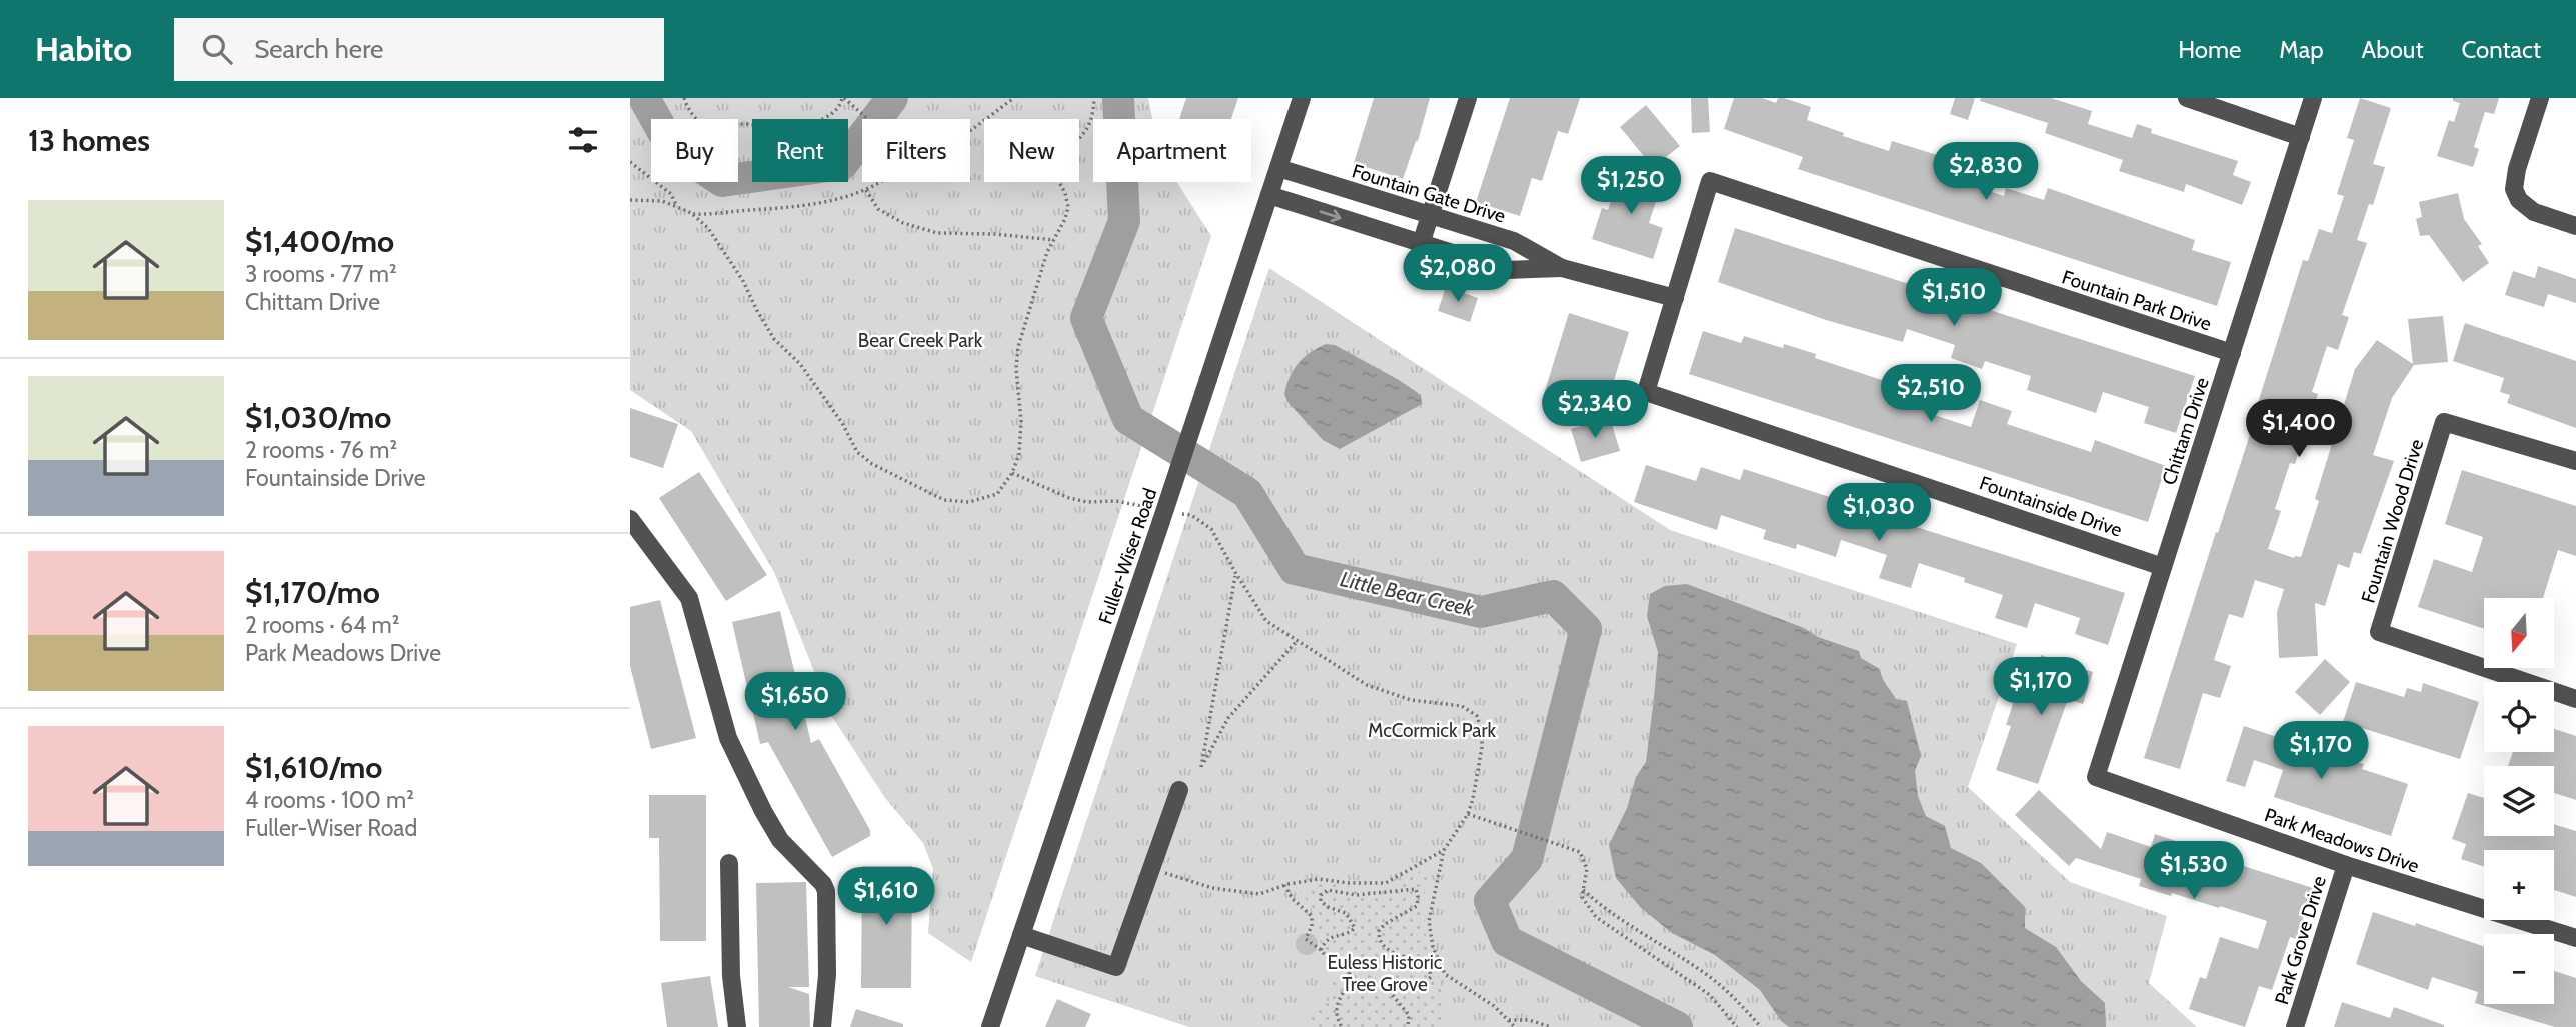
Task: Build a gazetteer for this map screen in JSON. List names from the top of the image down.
{
  "streets": {
    "street": [
      "Fountain Gate Drive",
      "Fountain Park Drive",
      "Chittam Drive",
      "Fountainside Drive",
      "Fountain Wood Drive",
      "Fuller-Wiser Road",
      "Park Meadows Drive",
      "Park Grove Drive"
    ]
  },
  "crossings": [
    ["Fountain Gate Drive", "Fountain Park Drive"],
    ["Fountain Gate Drive", "Fountainside Drive"],
    ["Fountain Gate Drive", "Fuller-Wiser Road"],
    ["Fountain Park Drive", "Chittam Drive"],
    ["Fountain Park Drive", "Fountainside Drive"],
    ["Chittam Drive", "Fountainside Drive"],
    ["Chittam Drive", "Park Meadows Drive"],
    ["Park Meadows Drive", "Park Grove Drive"]
  ],
  "water": ["Little Bear Creek"],
  "parks": ["Bear Creek Park", "McCormick Park", "Euless Historic Tree Grove"],
  "north": "bottom",
  "page": {
    "header": "Habito",
    "search": "Search here",
    "nav": [
      "Home",
      "Map",
      "About",
      "Contact"
    ],
    "heading": "13 homes",
    "chip": [
      "Buy",
      "Rent",
      "Filters",
      "New",
      "Apartment"
    ],
    "price": [
      "$2,830",
      "$1,250",
      "$2,080",
      "$1,510",
      "$2,510",
      "$2,340",
      "$1,400",
      "$1,030",
      "$1,170",
      "$1,650",
      "$1,170",
      "$1,530",
      "$1,610"
    ],
    "list": [
      {
        "name": "$1,400/mo",
        "note": "3 rooms · 77 m² · Chittam Drive"
      },
      {
        "name": "$1,030/mo",
        "note": "2 rooms · 76 m² · Fountainside Drive"
      },
      {
        "name": "$1,170/mo",
        "note": "2 rooms · 64 m² · Park Meadows Drive"
      },
      {
        "name": "$1,610/mo",
        "note": "4 rooms · 100 m² · Fuller-Wiser Road"
      }
    ],
    "map_buttons": ["+", "−"]
  }
}
